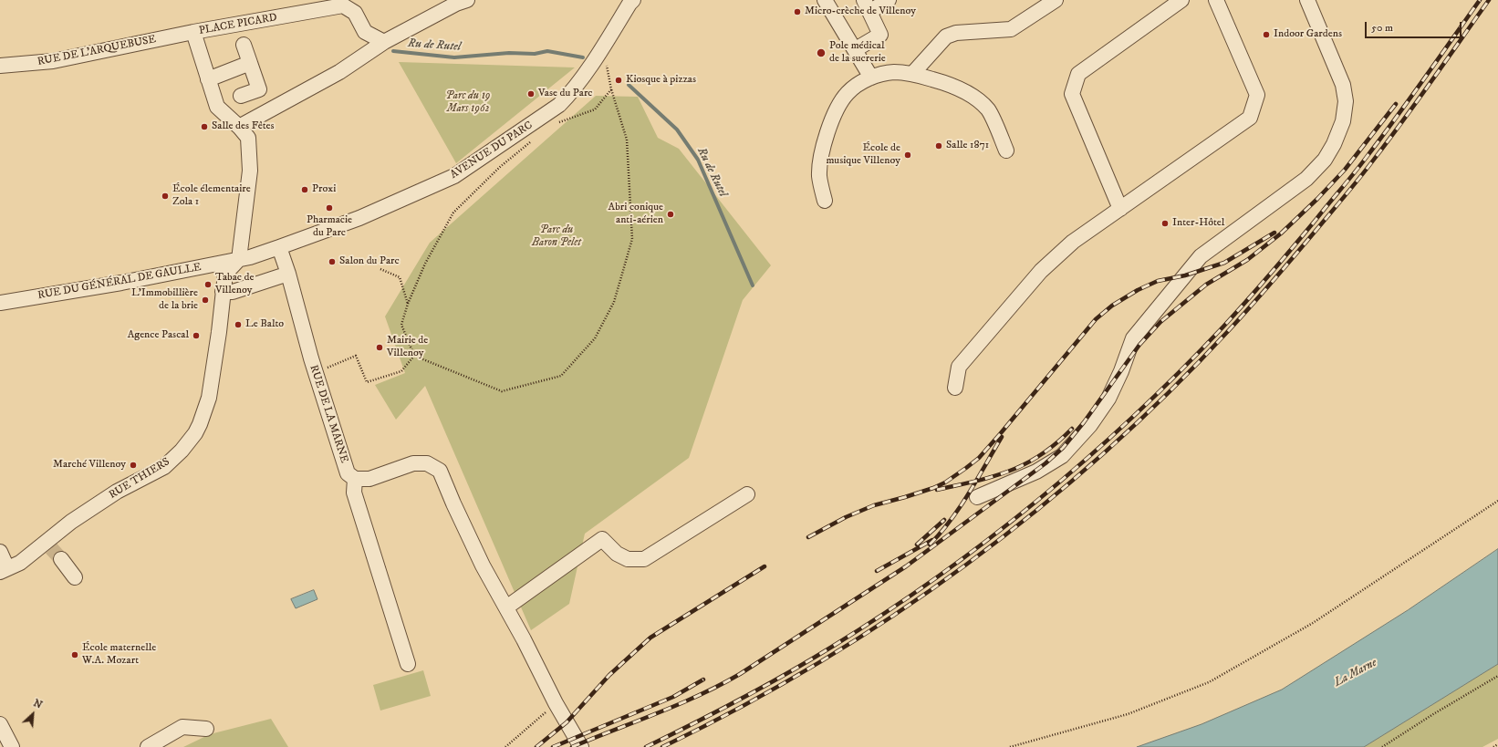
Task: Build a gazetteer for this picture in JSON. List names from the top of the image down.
{
  "streets": {
    "street": [
      "PLACE PICARD",
      "RUE DE L'ARQUEBUSE",
      "AVENUE DU PARC",
      "RUE DU GÉNÉRAL DE GAULLE",
      "RUE DE LA MARNE",
      "RUE THIERS"
    ]
  },
  "crossings": [
    ["PLACE PICARD", "RUE DE L'ARQUEBUSE"],
    ["PLACE PICARD", "AVENUE DU PARC"],
    ["PLACE PICARD", "RUE DU GÉNÉRAL DE GAULLE"],
    ["PLACE PICARD", "RUE THIERS"],
    ["AVENUE DU PARC", "RUE DU GÉNÉRAL DE GAULLE"],
    ["AVENUE DU PARC", "RUE DE LA MARNE"],
    ["AVENUE DU PARC", "RUE THIERS"],
    ["RUE DU GÉNÉRAL DE GAULLE", "RUE THIERS"]
  ],
  "water": ["Ru de Rutel", "La Marne"],
  "parks": ["Parc du 19 Mars 1962", "Parc du Baron Pelet"],
  "places": [
    "Micro-crèche de Villenoy",
    "Indoor Gardens",
    "Pole médical de la sucrerie",
    "Kiosque à pizzas",
    "Vase du Parc",
    "Salle des Fêtes",
    "Salle 1871",
    "École de musique Villenoy",
    "Proxi",
    "École élementaire Zola 1",
    "Pharmacie du Parc",
    "Abri conique anti-aérien",
    "Inter-Hôtel",
    "Salon du Parc",
    "Tabac de Villenoy",
    "L'Immobillière de la brie",
    "Le Balto",
    "Agence Pascal",
    "Mairie de Villenoy",
    "Marché Villenoy",
    "École maternelle W.A. Mozart"
  ],
  "scale_bar": "50 m",
  "north": "top right"
}
